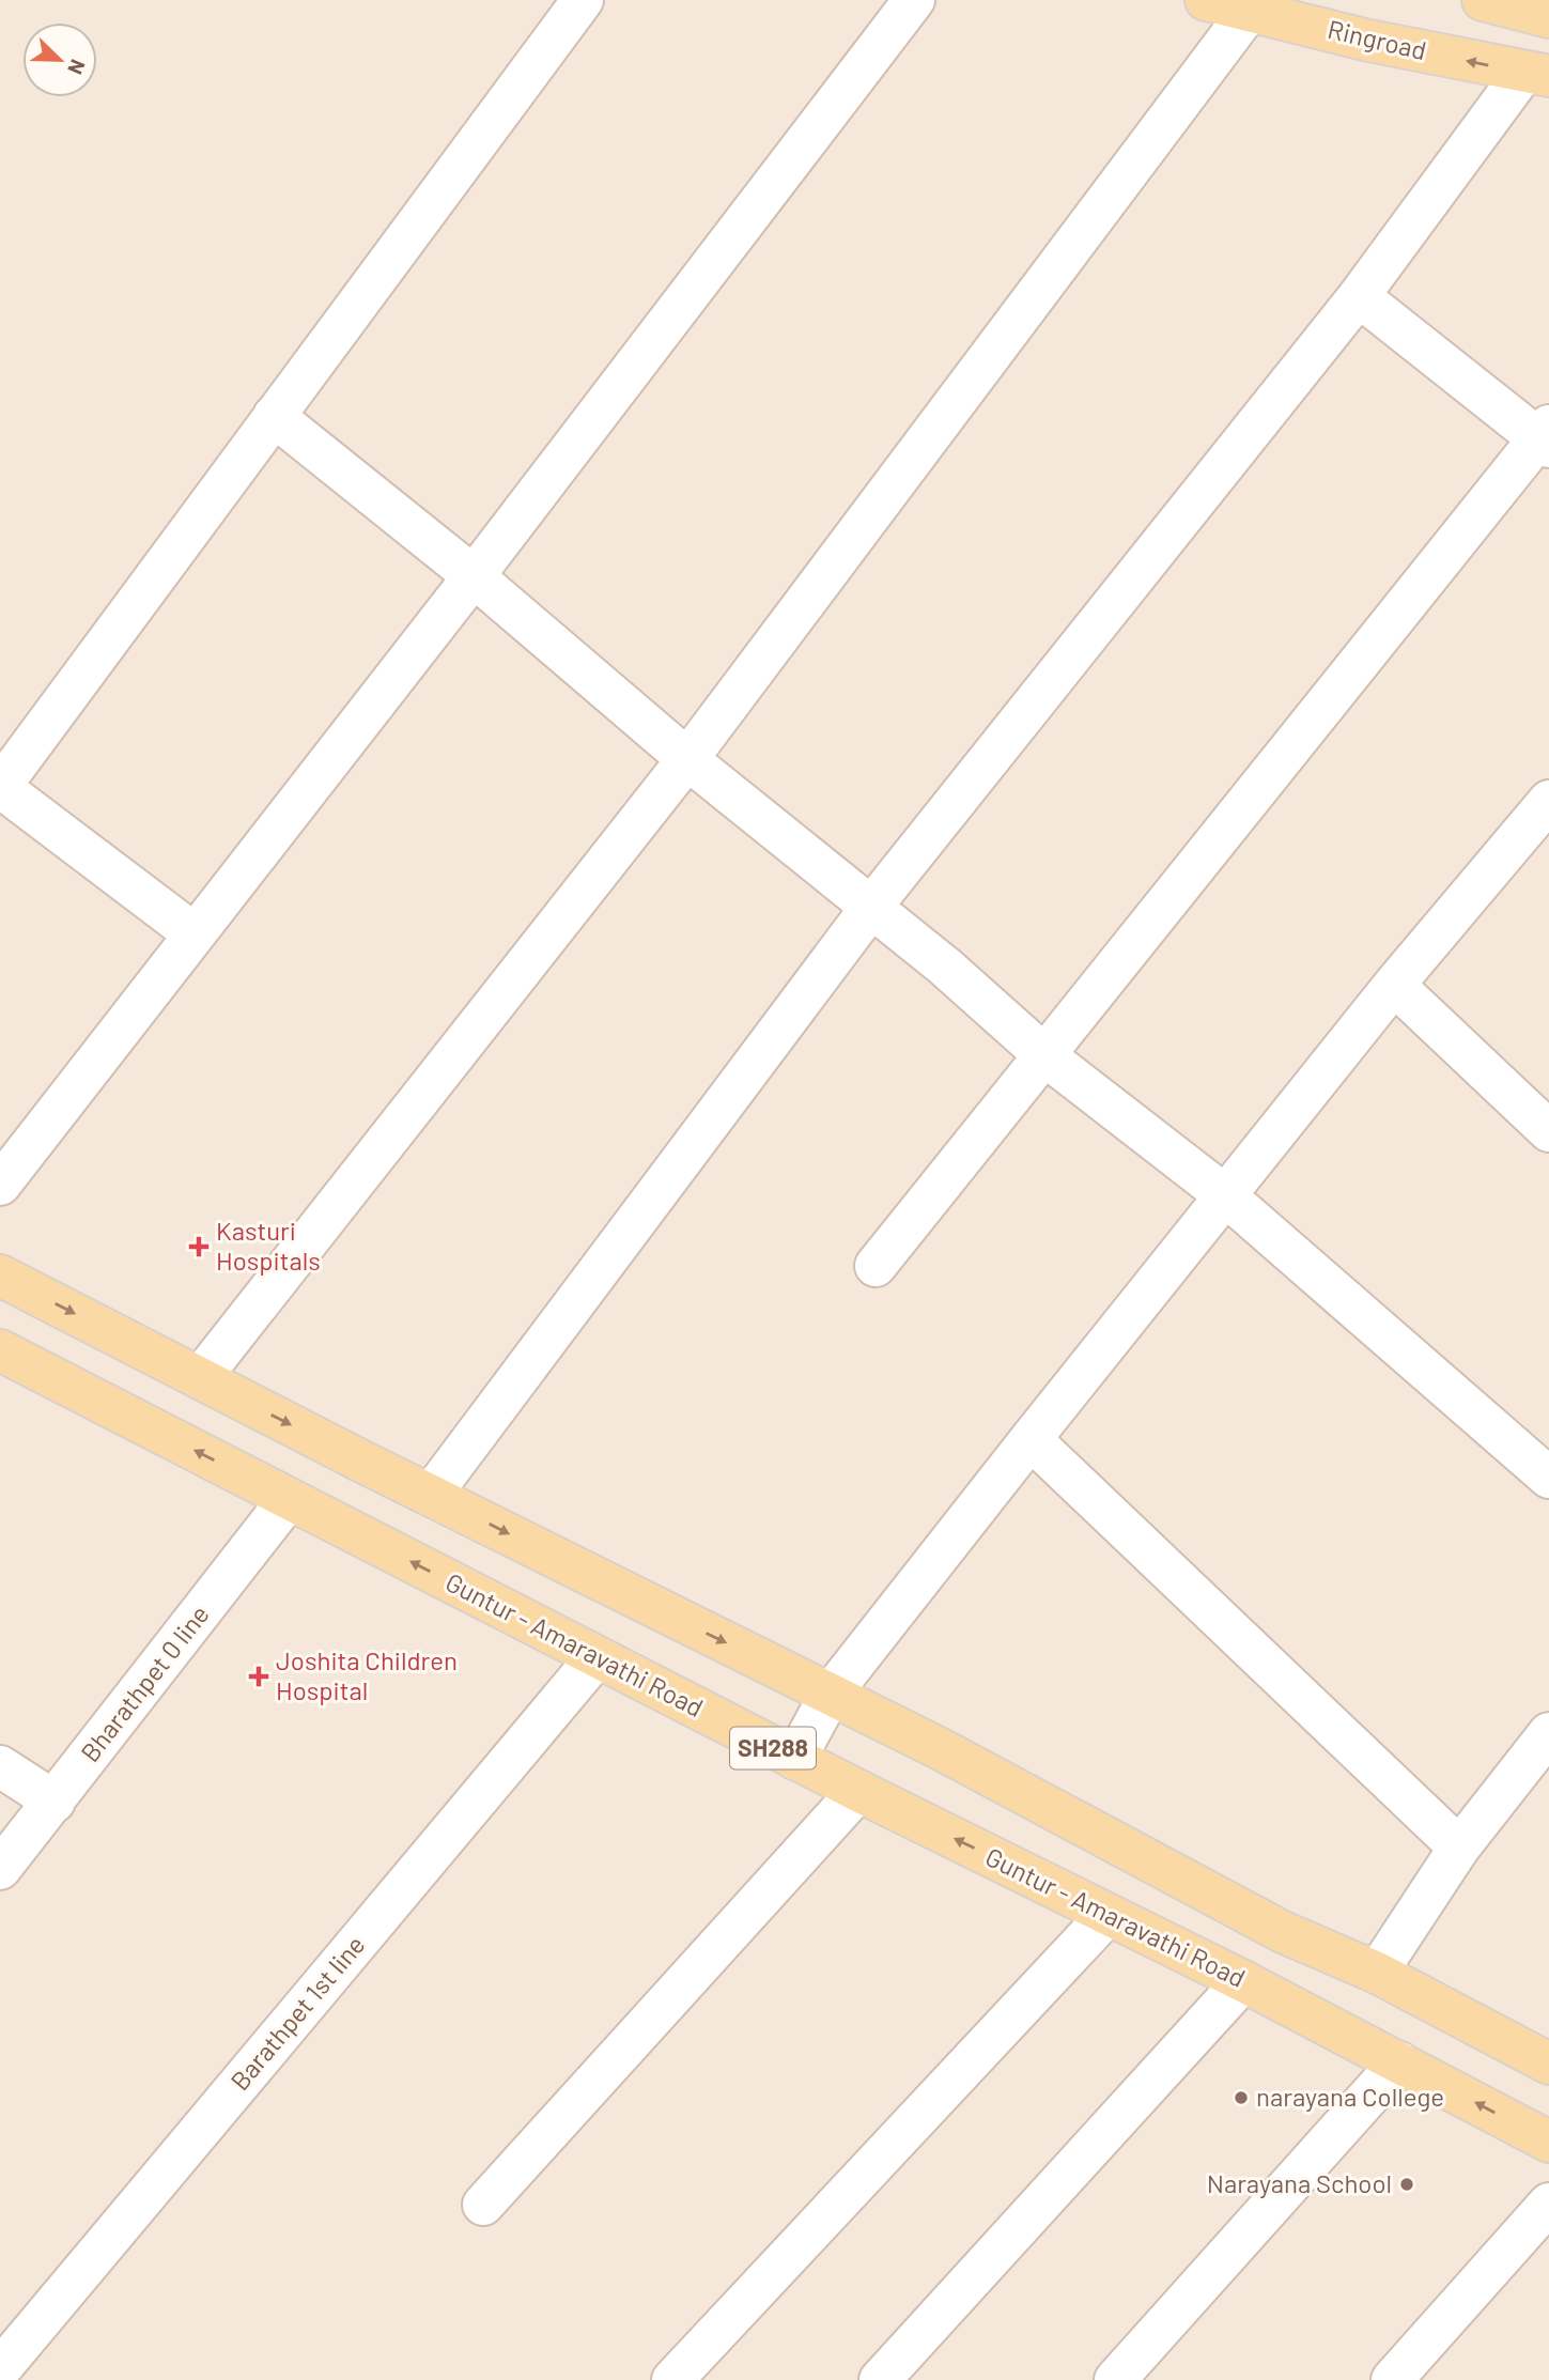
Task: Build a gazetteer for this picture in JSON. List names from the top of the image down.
{
  "streets": {
    "main road": ["Ringroad", "Guntur - Amaravathi Road", "SH288"],
    "street": ["Bharathpet 0 line", "Barathpet 1st line"]
  },
  "crossings": [
    ["Guntur - Amaravathi Road", "Bharathpet 0 line"],
    ["Guntur - Amaravathi Road", "Barathpet 1st line"]
  ],
  "one_way": ["Ringroad"],
  "places": {
    "health": ["Kasturi Hospitals", "Joshita Children Hospital"],
    "other": ["narayana College", "Narayana School"]
  },
  "north": "bottom right"
}
